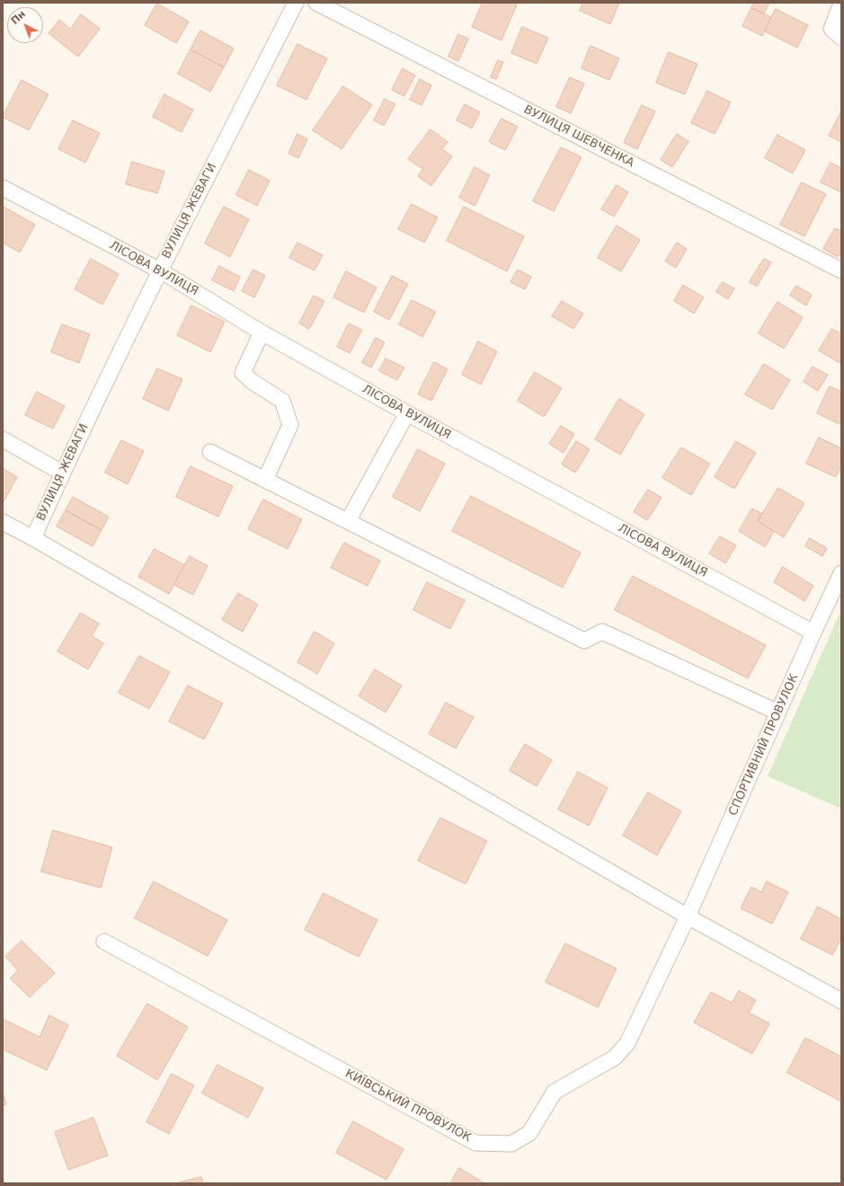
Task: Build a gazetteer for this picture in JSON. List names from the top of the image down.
{
  "streets": {
    "street": [
      "ВУЛИЦЯ ШЕВЧЕНКА",
      "ВУЛИЦЯ ЖЕВАГИ",
      "ЛІСОВА ВУЛИЦЯ",
      "СПОРТИВНИЙ ПРОВУЛОК",
      "КИЇВСЬКИЙ ПРОВУЛОК"
    ]
  },
  "crossings": [
    ["ВУЛИЦЯ ЖЕВАГИ", "ЛІСОВА ВУЛИЦЯ"],
    ["ЛІСОВА ВУЛИЦЯ", "СПОРТИВНИЙ ПРОВУЛОК"],
    ["СПОРТИВНИЙ ПРОВУЛОК", "КИЇВСЬКИЙ ПРОВУЛОК"]
  ],
  "north": "top left"
}
